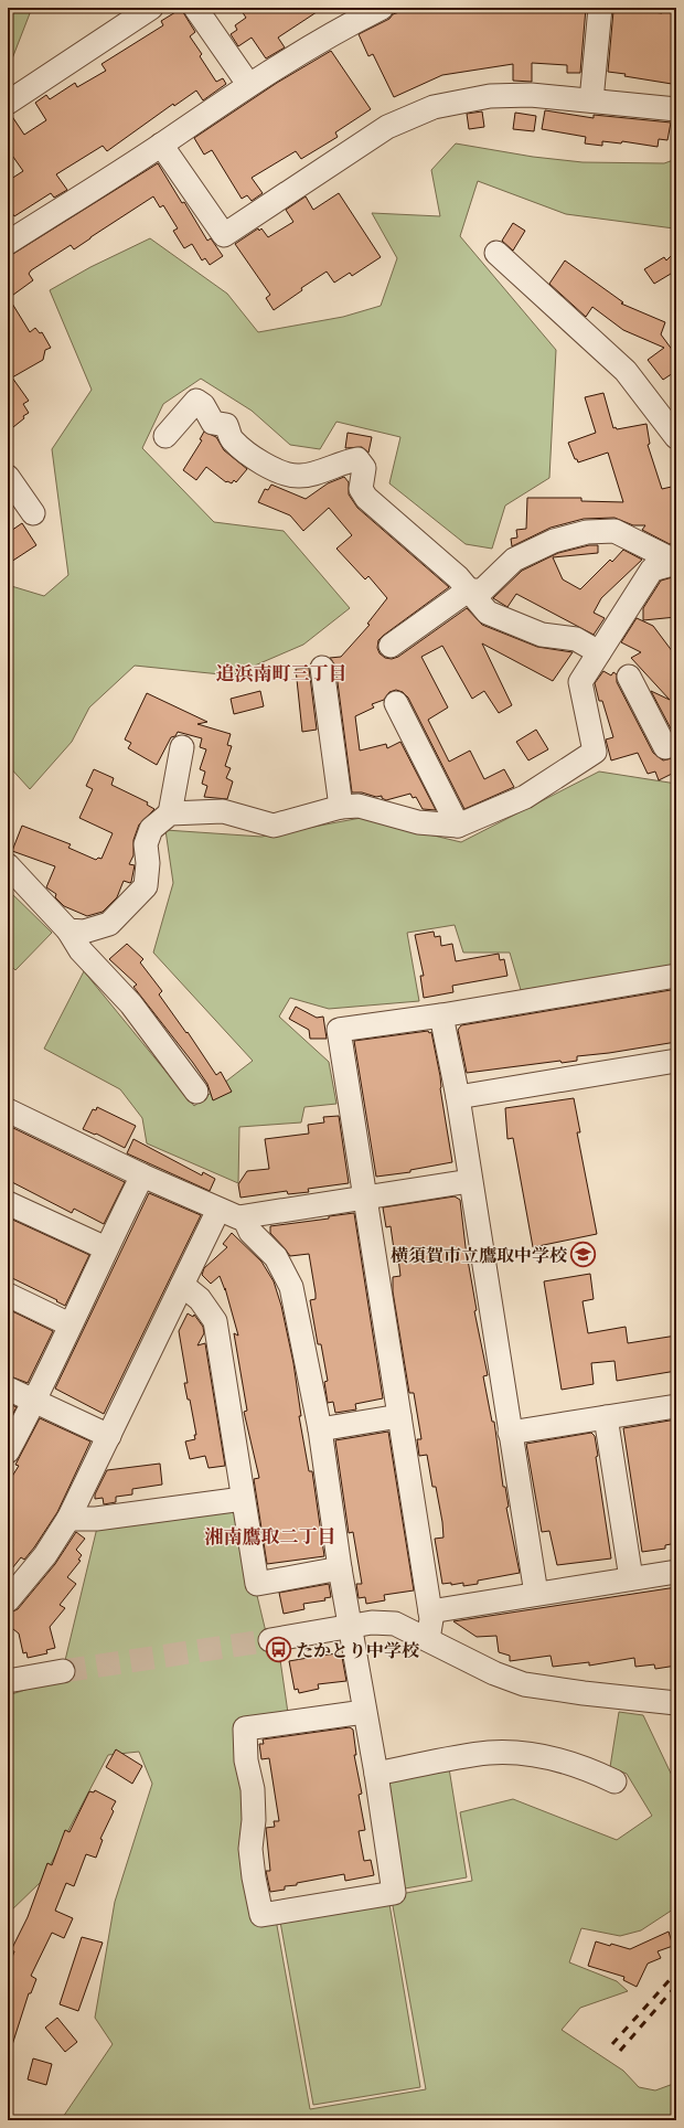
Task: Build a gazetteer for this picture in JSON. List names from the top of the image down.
{
  "districts": ["追浜南町三丁目", "湘南鷹取二丁目"],
  "places": {
    "school or university": ["横須賀市立鷹取中学校"],
    "bus stop": ["たかとり中学校"]
  }
}
